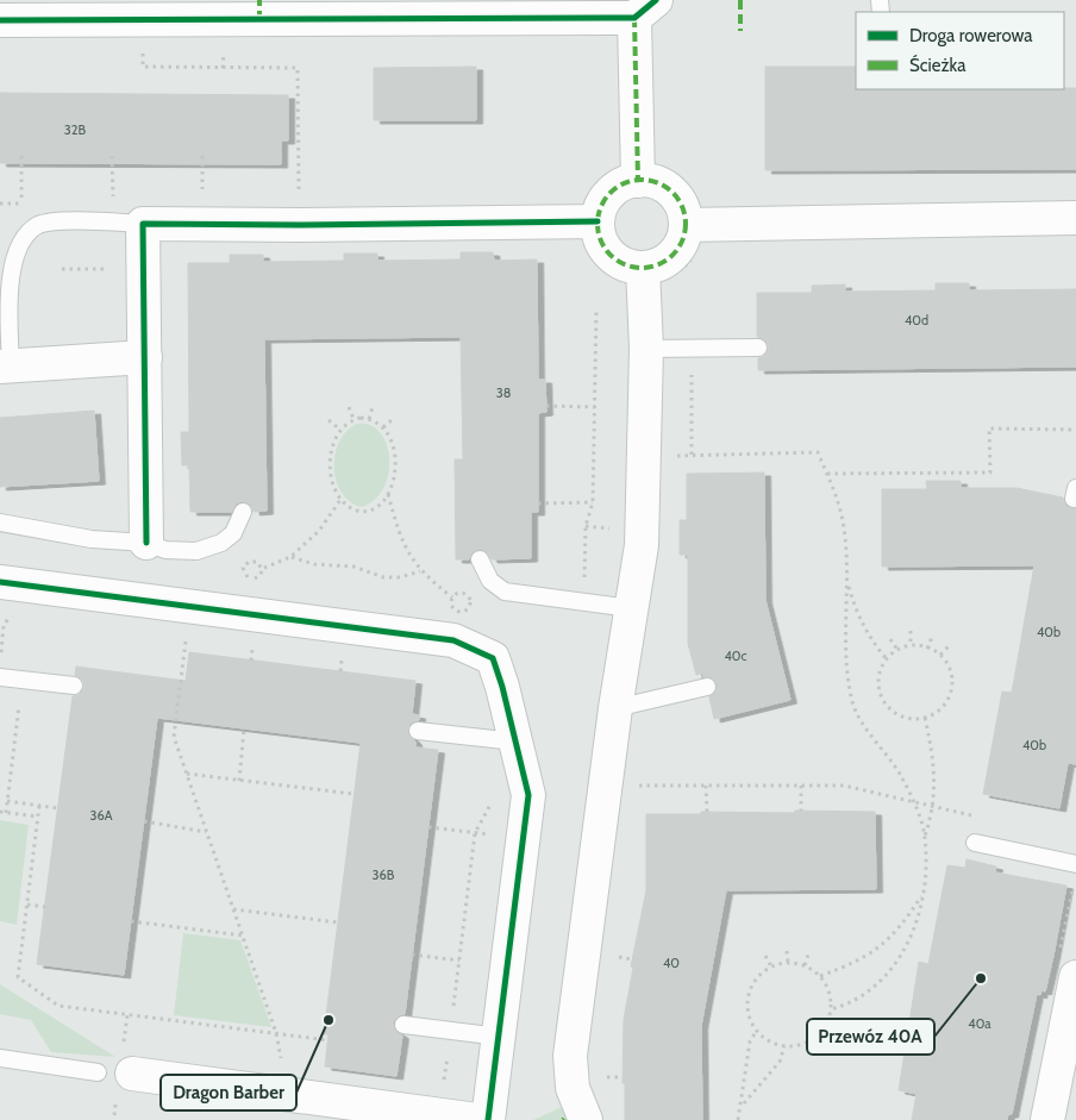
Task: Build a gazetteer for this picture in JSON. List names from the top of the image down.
{
  "places": ["Przewóz 40A", "Dragon Barber"],
  "house_numbers": [
    "32B",
    "40d",
    "38",
    "40b",
    "40c",
    "40b",
    "36A",
    "36B",
    "40",
    "40a"
  ],
  "legend": ["Droga rowerowa", "Ścieżka"]
}
